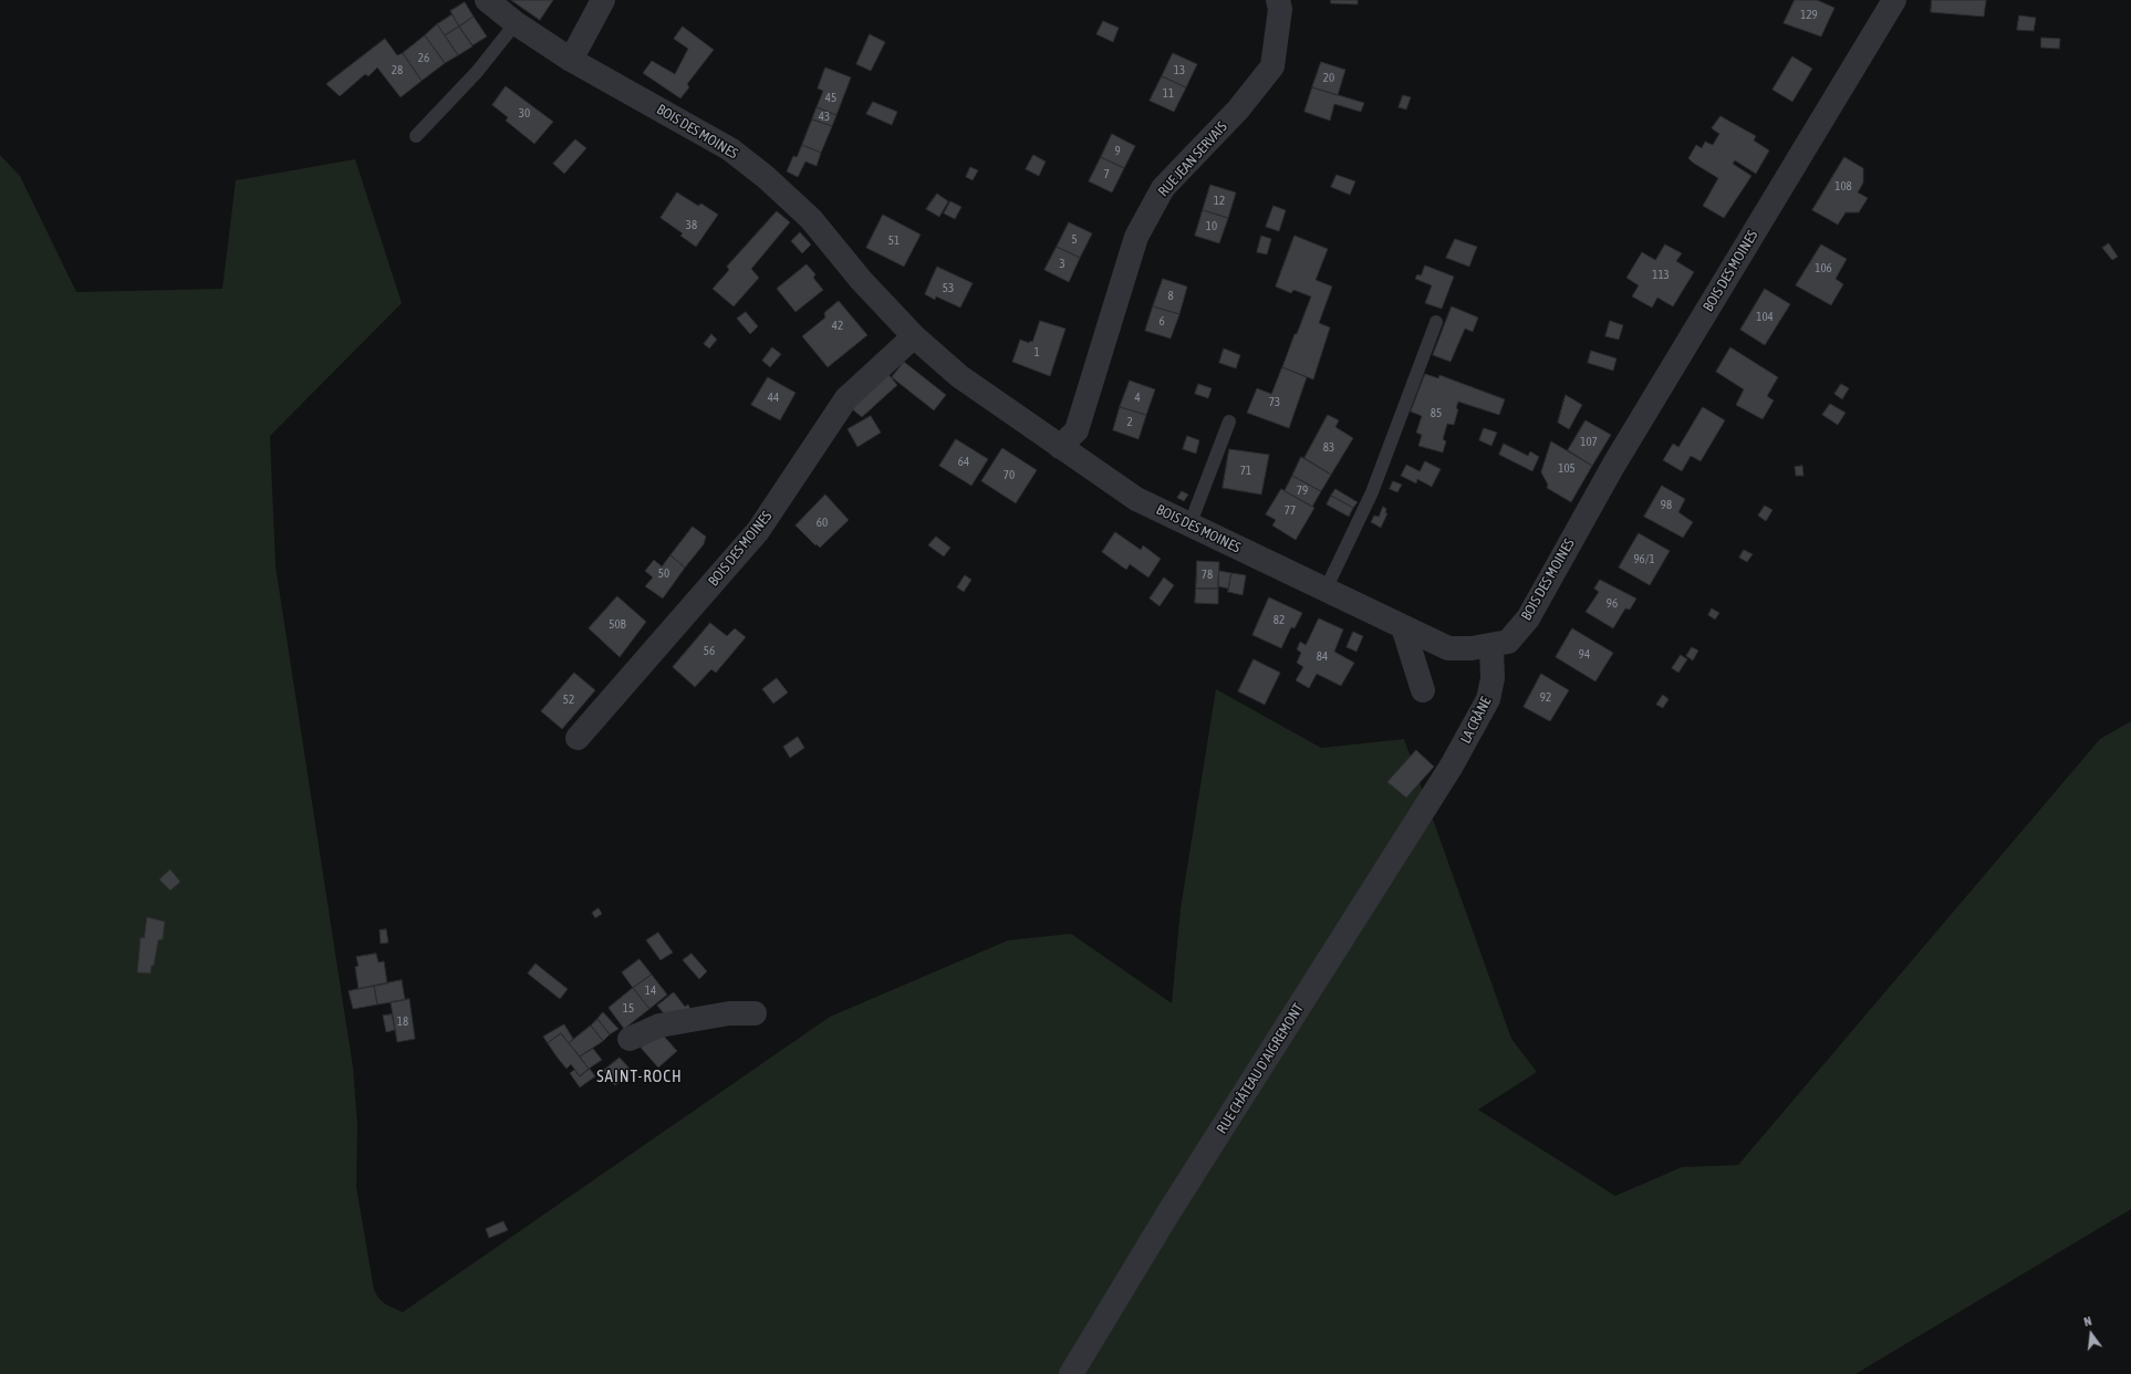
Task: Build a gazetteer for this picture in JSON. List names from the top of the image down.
{
  "streets": {
    "street": [
      "BOIS DES MOINES",
      "RUE JEAN SERVAIS",
      "LA CRÂNE",
      "RUE CHÂTEAU D'AIGREMONT"
    ]
  },
  "crossings": [
    ["BOIS DES MOINES", "RUE JEAN SERVAIS"],
    ["BOIS DES MOINES", "LA CRÂNE"],
    ["LA CRÂNE", "RUE CHÂTEAU D'AIGREMONT"]
  ],
  "districts": ["SAINT-ROCH"],
  "house_numbers": [
    "129",
    "26",
    "28",
    "13",
    "20",
    "11",
    "45",
    "30",
    "43",
    "9",
    "7",
    "108",
    "12",
    "38",
    "10",
    "5",
    "51",
    "3",
    "106",
    "113",
    "53",
    "8",
    "104",
    "6",
    "42",
    "1",
    "44",
    "4",
    "73",
    "85",
    "2",
    "107",
    "83",
    "64",
    "105",
    "71",
    "70",
    "79",
    "98",
    "77",
    "60",
    "96/1",
    "50",
    "78",
    "96",
    "82",
    "50B",
    "56",
    "94",
    "84",
    "92",
    "52",
    "14",
    "15",
    "18"
  ],
  "north": "top"
}
